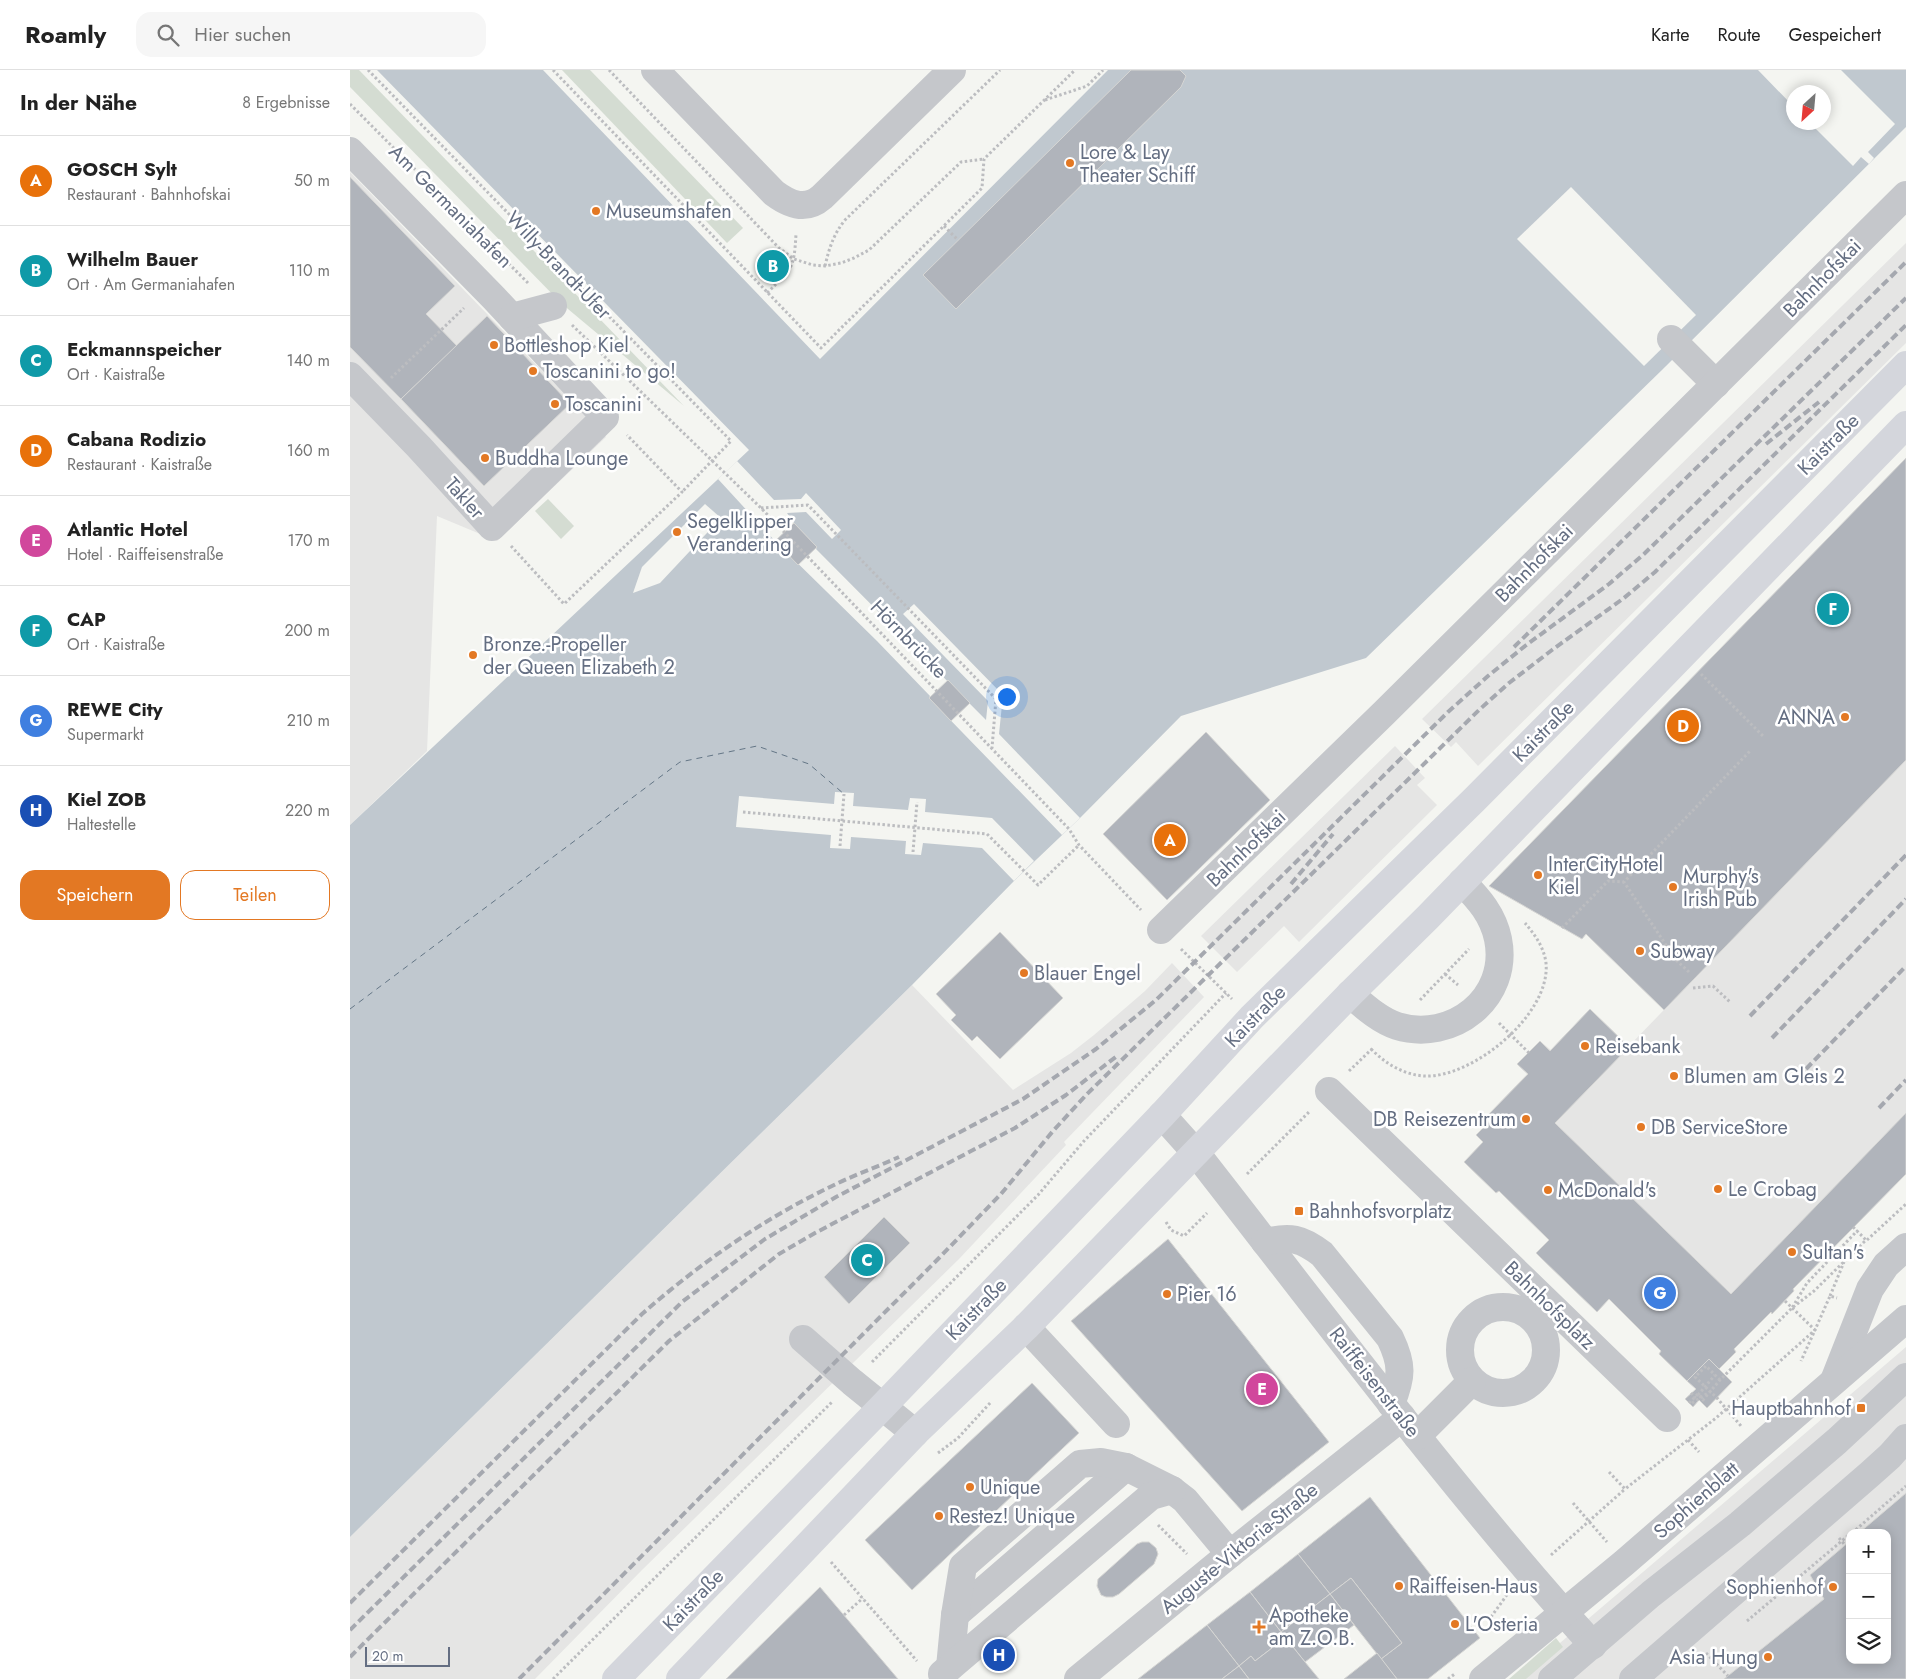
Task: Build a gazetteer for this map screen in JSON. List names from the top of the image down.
{
  "streets": {
    "main road": ["Kaistraße"],
    "street": [
      "Am Germaniahafen",
      "Bahnhofskai",
      "Takler",
      "Bahnhofsplatz",
      "Raiffeisenstraße",
      "Sophienblatt",
      "Auguste-Viktoria-Straße"
    ],
    "path": ["Willy-Brandt-Ufer", "Hörnbrücke"]
  },
  "crossings": [
    ["Am Germaniahafen", "Willy-Brandt-Ufer"],
    ["Am Germaniahafen", "Takler"],
    ["Am Germaniahafen", "Hörnbrücke"],
    ["Bahnhofskai", "Hörnbrücke"],
    ["Kaistraße", "Raiffeisenstraße"],
    ["Raiffeisenstraße", "Sophienblatt"],
    ["Raiffeisenstraße", "Auguste-Viktoria-Straße"]
  ],
  "places": {
    "other": [
      "Lore & Lay Theater Schiff",
      "Museumshafen",
      "Bottleshop Kiel",
      "Toscanini to go!",
      "Toscanini",
      "Buddha Lounge",
      "Segelklipper Verandering",
      "Bronze.-Propeller der Queen Elizabeth 2",
      "ANNA",
      "InterCityHotel Kiel",
      "Murphy's Irish Pub",
      "Subway",
      "Blauer Engel",
      "Reisebank",
      "Blumen am Gleis 2",
      "DB Reisezentrum",
      "DB ServiceStore",
      "Le Crobag",
      "McDonald's",
      "Sultan's",
      "Pier 16",
      "Unique",
      "Restez! Unique",
      "Raiffeisen-Haus",
      "Sophienhof",
      "L'Osteria",
      "Asia Hung"
    ],
    "transit": ["Bahnhofsvorplatz", "Hauptbahnhof"],
    "health": ["Apotheke am Z.O.B."]
  },
  "scale_bar": "20 m",
  "north": "bottom left",
  "page": {
    "header": "Roamly",
    "search": "Hier suchen",
    "nav": ["Karte", "Route", "Gespeichert"],
    "heading": ["In der Nähe", "8 Ergebnisse"],
    "list": [
      {
        "mark": "A",
        "name": "GOSCH Sylt",
        "note": "Restaurant · Bahnhofskai",
        "value": "50 m"
      },
      {
        "mark": "B",
        "name": "Wilhelm Bauer",
        "note": "Ort · Am Germaniahafen",
        "value": "110 m"
      },
      {
        "mark": "C",
        "name": "Eckmannspeicher",
        "note": "Ort · Kaistraße",
        "value": "140 m"
      },
      {
        "mark": "D",
        "name": "Cabana Rodizio",
        "note": "Restaurant · Kaistraße",
        "value": "160 m"
      },
      {
        "mark": "E",
        "name": "Atlantic Hotel",
        "note": "Hotel · Raiffeisenstraße",
        "value": "170 m"
      },
      {
        "mark": "F",
        "name": "CAP",
        "note": "Ort · Kaistraße",
        "value": "200 m"
      },
      {
        "mark": "G",
        "name": "REWE City",
        "note": "Supermarkt",
        "value": "210 m"
      },
      {
        "mark": "H",
        "name": "Kiel ZOB",
        "note": "Haltestelle",
        "value": "220 m"
      }
    ],
    "pins": [
      "B",
      "F",
      "D",
      "A",
      "C",
      "G",
      "E",
      "H"
    ],
    "buttons": ["Speichern", "Teilen"],
    "map_buttons": ["+", "−"],
    "scale": "20 m"
  }
}
